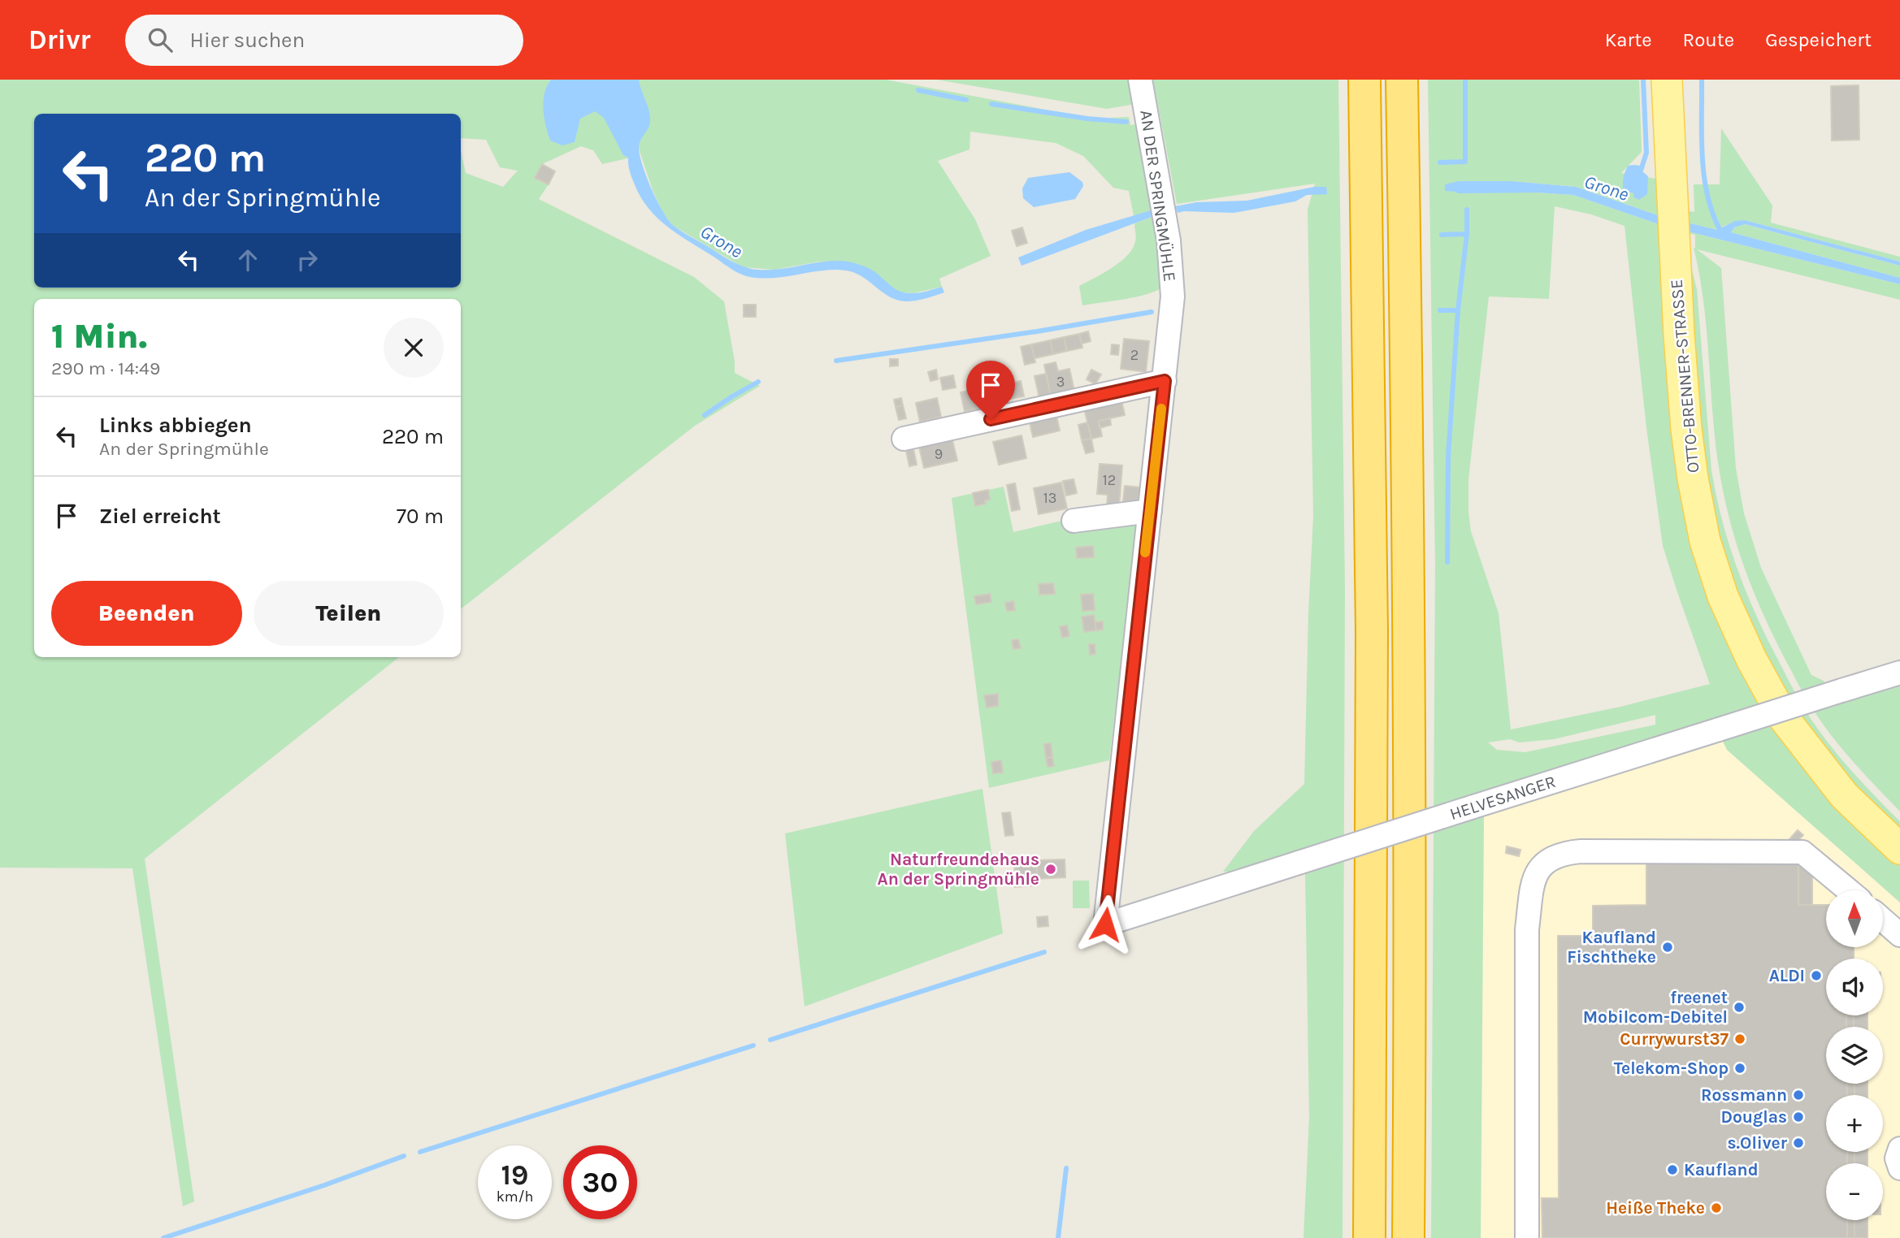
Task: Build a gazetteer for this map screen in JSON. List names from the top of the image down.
{
  "streets": {
    "main road": ["OTTO-BRENNER-STRASSE"],
    "street": ["AN DER SPRINGMÜHLE", "HELVESANGER"]
  },
  "crossings": [
    ["AN DER SPRINGMÜHLE", "HELVESANGER"]
  ],
  "water": ["Grone"],
  "places": [
    "Naturfreundehaus An der Springmühle",
    "Kaufland Fischtheke",
    "ALDI",
    "freenet Mobilcom-Debitel",
    "Currywurst37",
    "Telekom-Shop",
    "Rossmann",
    "Douglas",
    "s.Oliver",
    "Kaufland",
    "Heiße Theke"
  ],
  "house_numbers": [
    "2",
    "3",
    "9",
    "12",
    "13"
  ],
  "north": "top",
  "page": {
    "header": "Drivr",
    "search": "Hier suchen",
    "nav": ["Karte", "Route", "Gespeichert"],
    "turn": ["220 m", "An der Springmühle"],
    "heading": ["1 Min.", "290 m · 14:49"],
    "list": [
      {
        "name": "Links abbiegen",
        "note": "An der Springmühle",
        "value": "220 m"
      },
      {
        "name": "Ziel erreicht",
        "value": "70 m"
      }
    ],
    "buttons": ["Beenden", "Teilen"],
    "map_buttons": ["+", "−"],
    "speed": "19 km/h",
    "limit": "30"
  }
}
